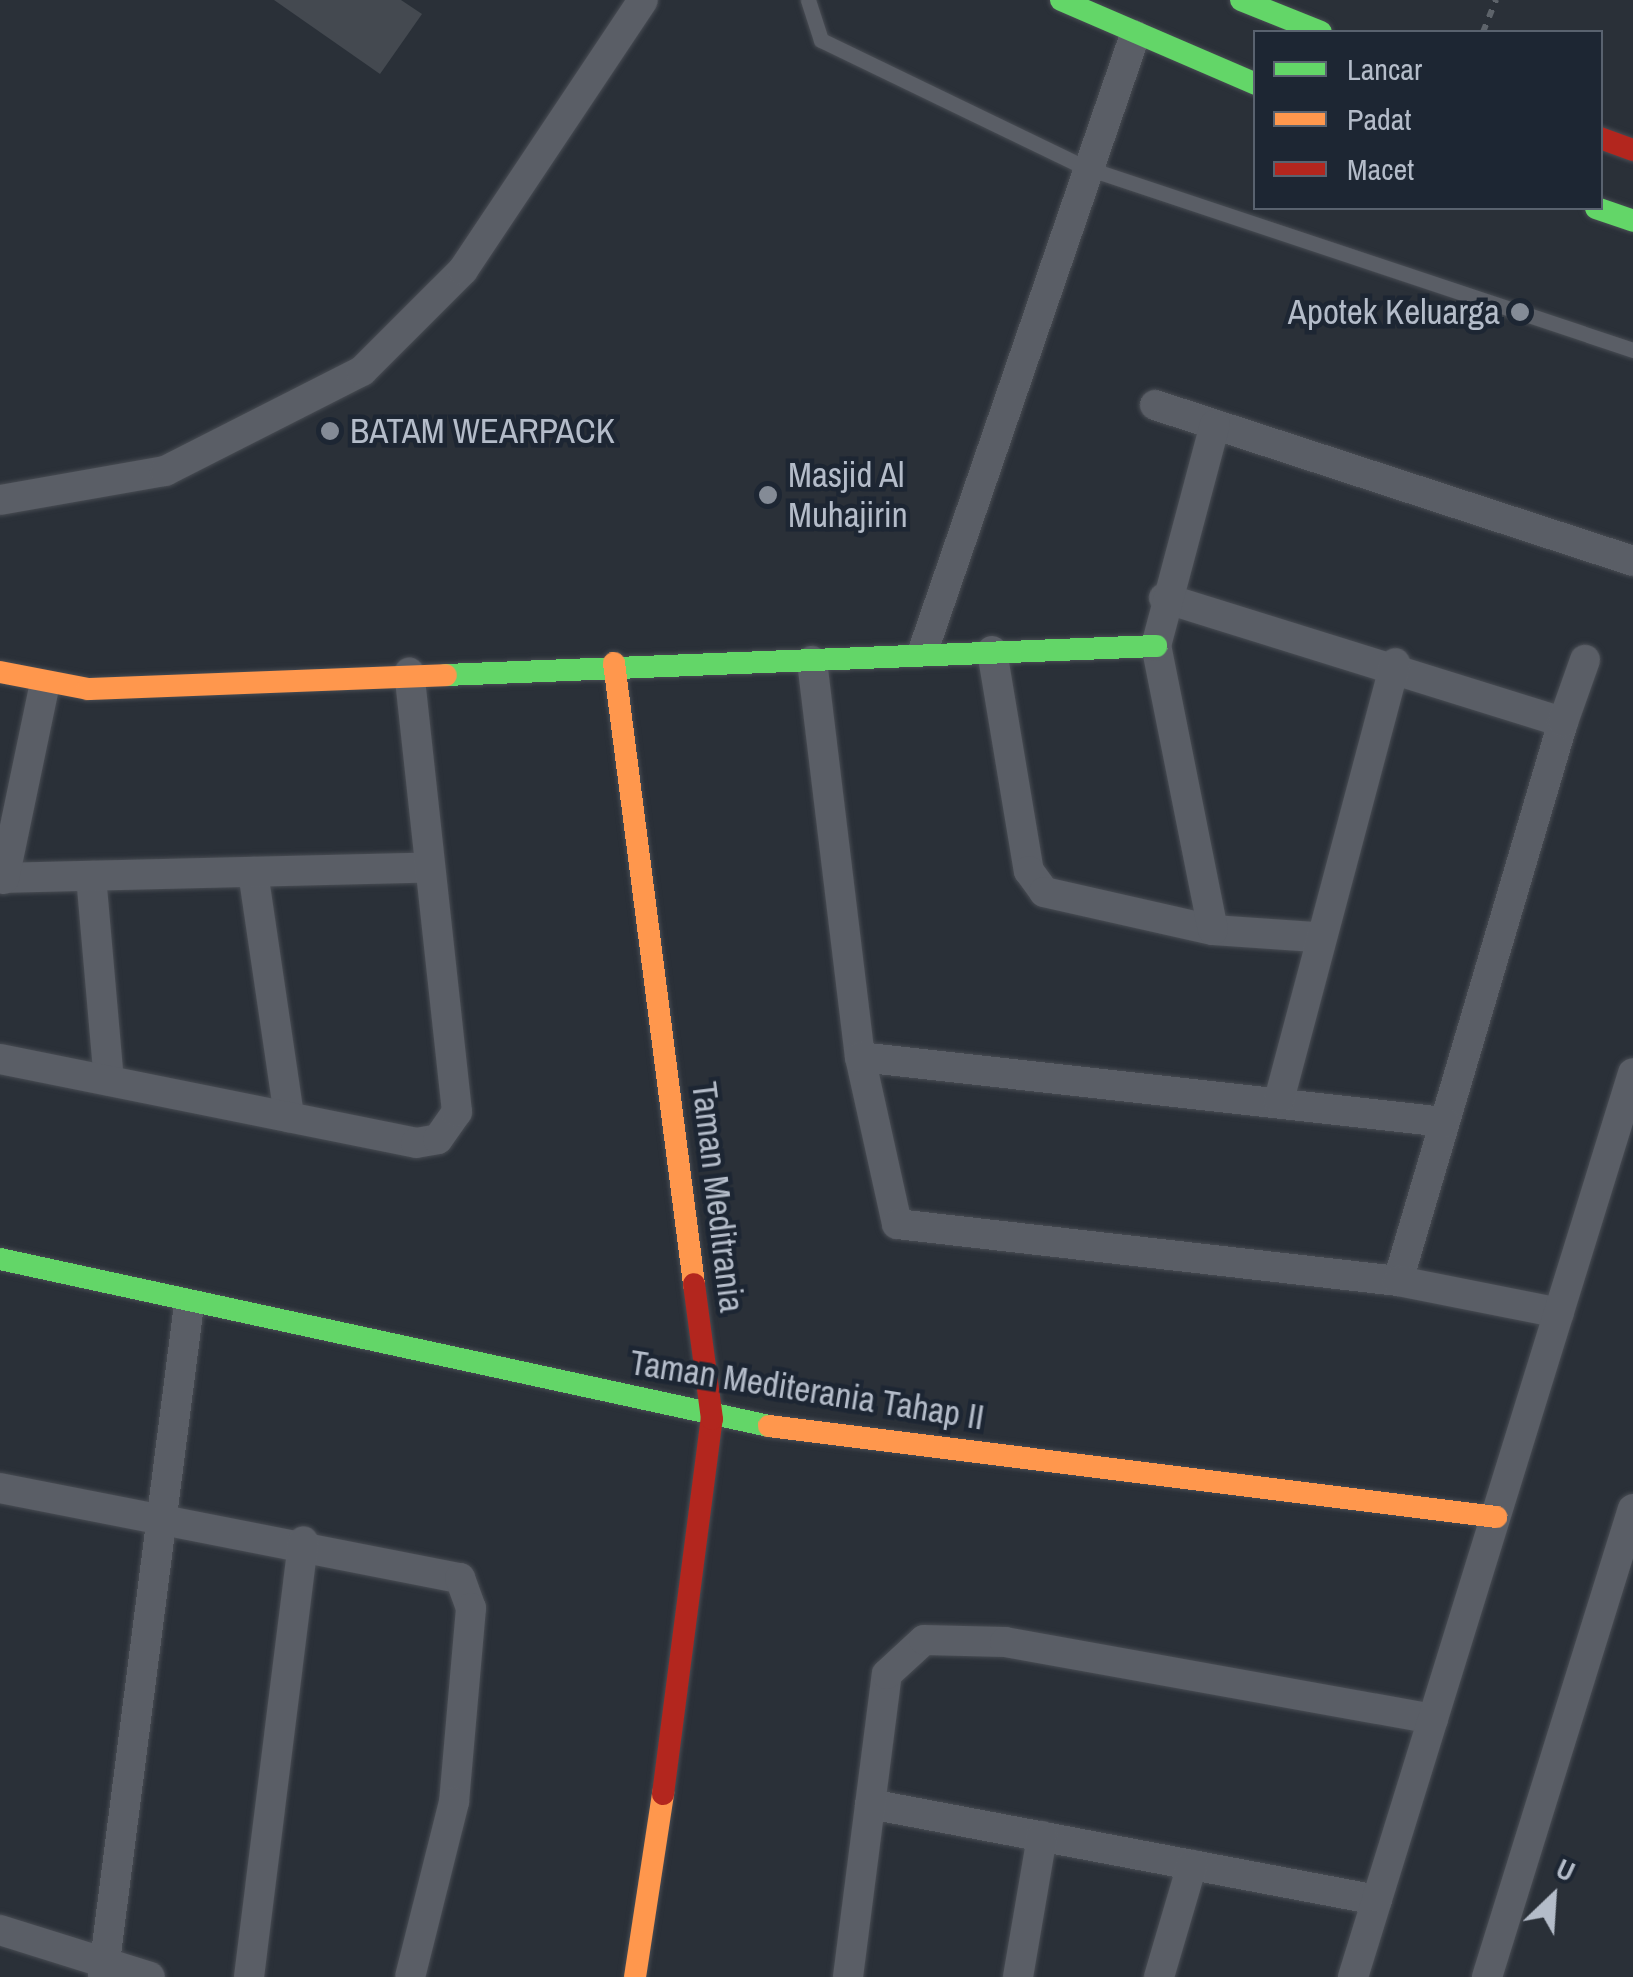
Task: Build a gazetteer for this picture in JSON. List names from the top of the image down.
{
  "streets": {
    "street": ["Taman Meditrania", "Taman Mediterania Tahap II"]
  },
  "crossings": [
    ["Taman Meditrania", "Taman Mediterania Tahap II"]
  ],
  "places": ["Apotek Keluarga", "BATAM WEARPACK", "Masjid Al Muhajirin"],
  "legend": ["Lancar", "Padat", "Macet"],
  "north": "top right"
}
